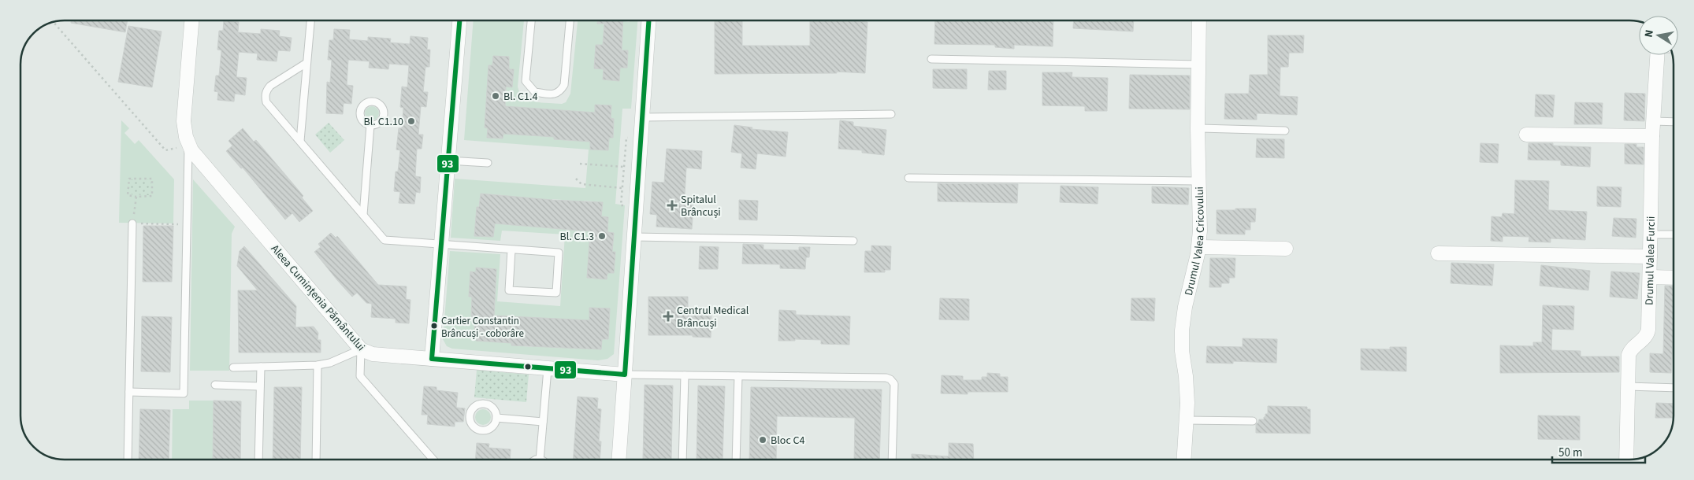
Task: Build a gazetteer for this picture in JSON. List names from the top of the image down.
{
  "streets": {
    "street": ["Drumul Valea Cricovului", "Drumul Valea Furcii", "Aleea Cumințenia Pământului"]
  },
  "places": {
    "other": [
      "Bl. C1.4",
      "Bl. C1.10",
      "Bl. C1.3",
      "Cartier Constantin Brâncuși - coborâre",
      "Bloc C4"
    ],
    "health": ["Spitalul Brâncuși", "Centrul Medical Brâncuși"]
  },
  "lines": ["transit line 93"],
  "scale_bar": "50 m",
  "north": "left"
}
